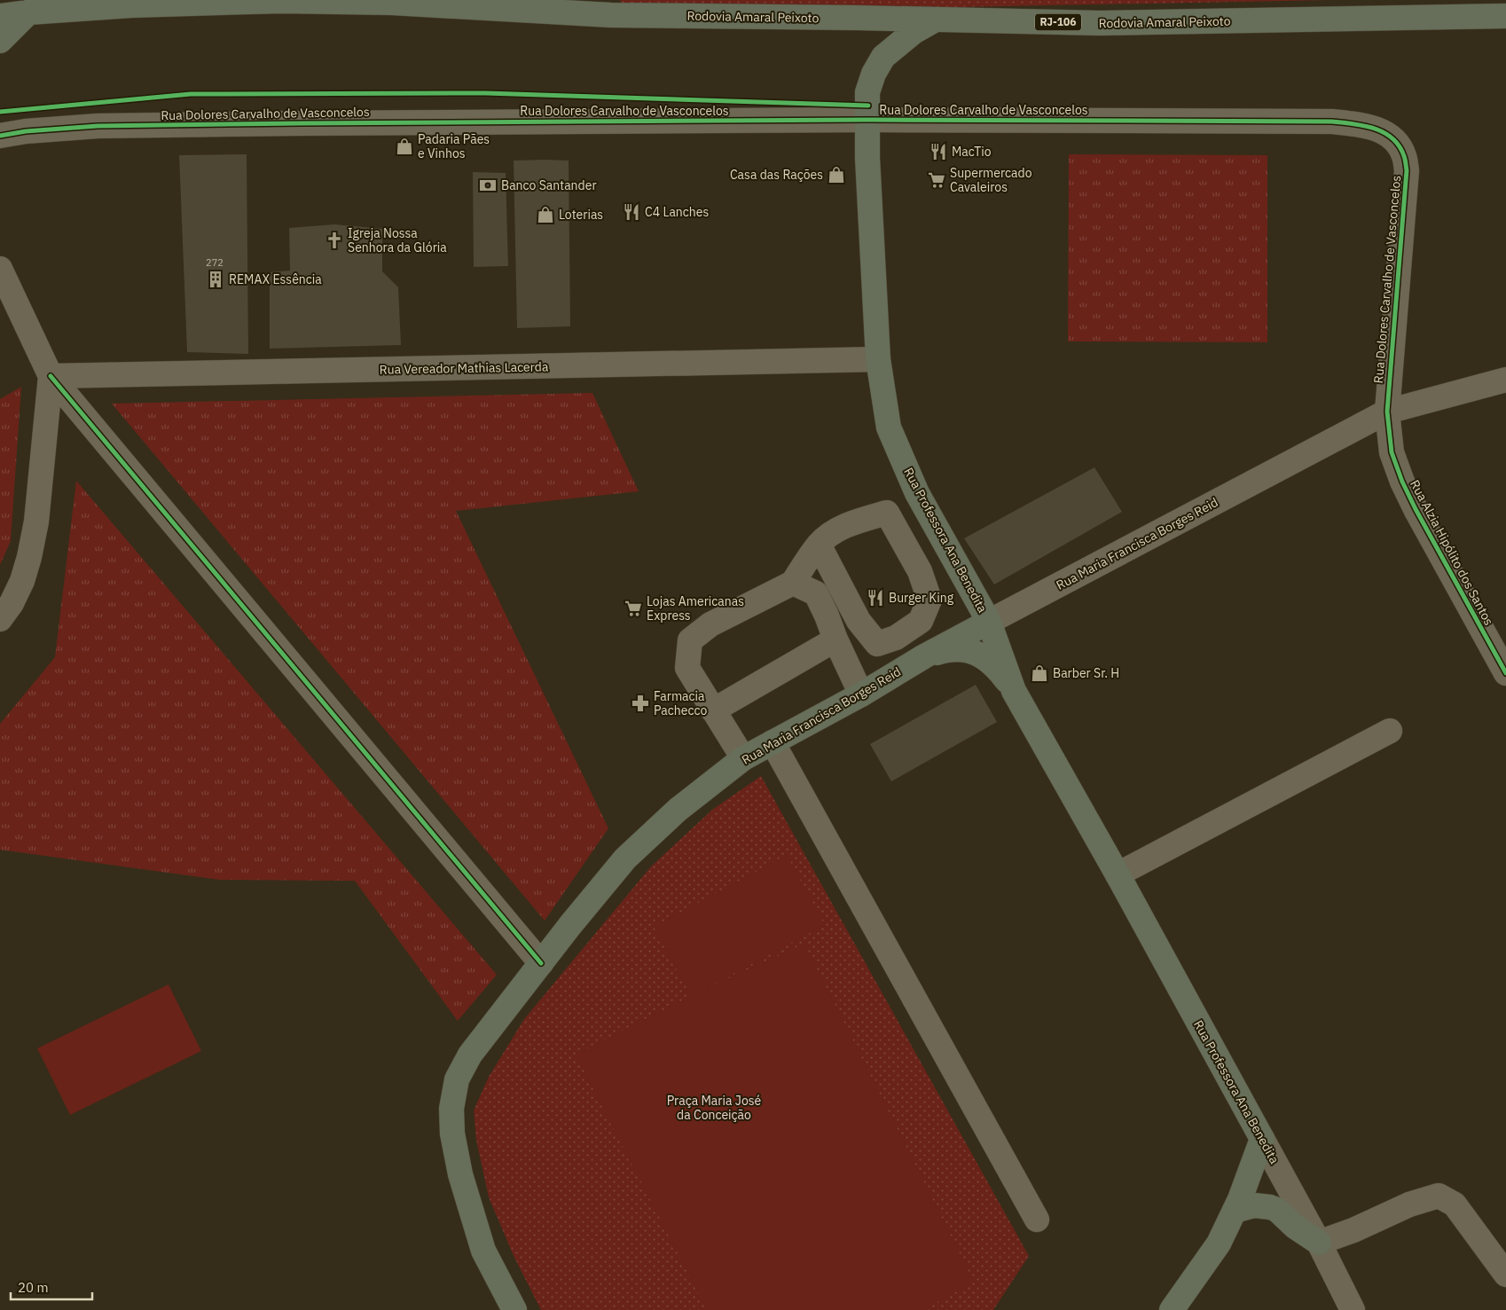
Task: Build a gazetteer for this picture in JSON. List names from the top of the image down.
{
  "streets": {
    "highway": [
      "Rodovia Amaral Peixoto",
      "RJ-106",
      "Rua Professora Ana Benedita",
      "Rua Maria Francisca Borges Reid"
    ],
    "street": ["Rua Dolores Carvalho de Vasconcelos", "Rua Vereador Mathias Lacerda", "Rua Alzia Hipólito dos Santos"]
  },
  "crossings": [
    ["Rodovia Amaral Peixoto", "Rua Professora Ana Benedita"],
    ["Rua Dolores Carvalho de Vasconcelos", "Rua Professora Ana Benedita"],
    ["Rua Dolores Carvalho de Vasconcelos", "Rua Maria Francisca Borges Reid"],
    ["Rua Dolores Carvalho de Vasconcelos", "Rua Alzia Hipólito dos Santos"],
    ["Rua Vereador Mathias Lacerda", "Rua Professora Ana Benedita"],
    ["Rua Professora Ana Benedita", "Rua Maria Francisca Borges Reid"],
    ["Rua Maria Francisca Borges Reid", "Rua Alzia Hipólito dos Santos"]
  ],
  "parks": ["Praça Maria José da Conceição"],
  "places": {
    "shop": [
      "Padaria Pães e Vinhos",
      "Casa das Rações",
      "Loterias",
      "Barber Sr. H"
    ],
    "restaurant": ["MacTio", "C4 Lanches", "Burger King"],
    "supermarket": ["Supermercado Cavaleiros", "Lojas Americanas Express"],
    "bank": ["Banco Santander"],
    "church": ["Igreja Nossa Senhora da Glória"],
    "building": ["REMAX Essência"],
    "pharmacy": ["Farmacia Pachecco"]
  },
  "house_numbers": ["272"],
  "scale_bar": "20 m"
}
